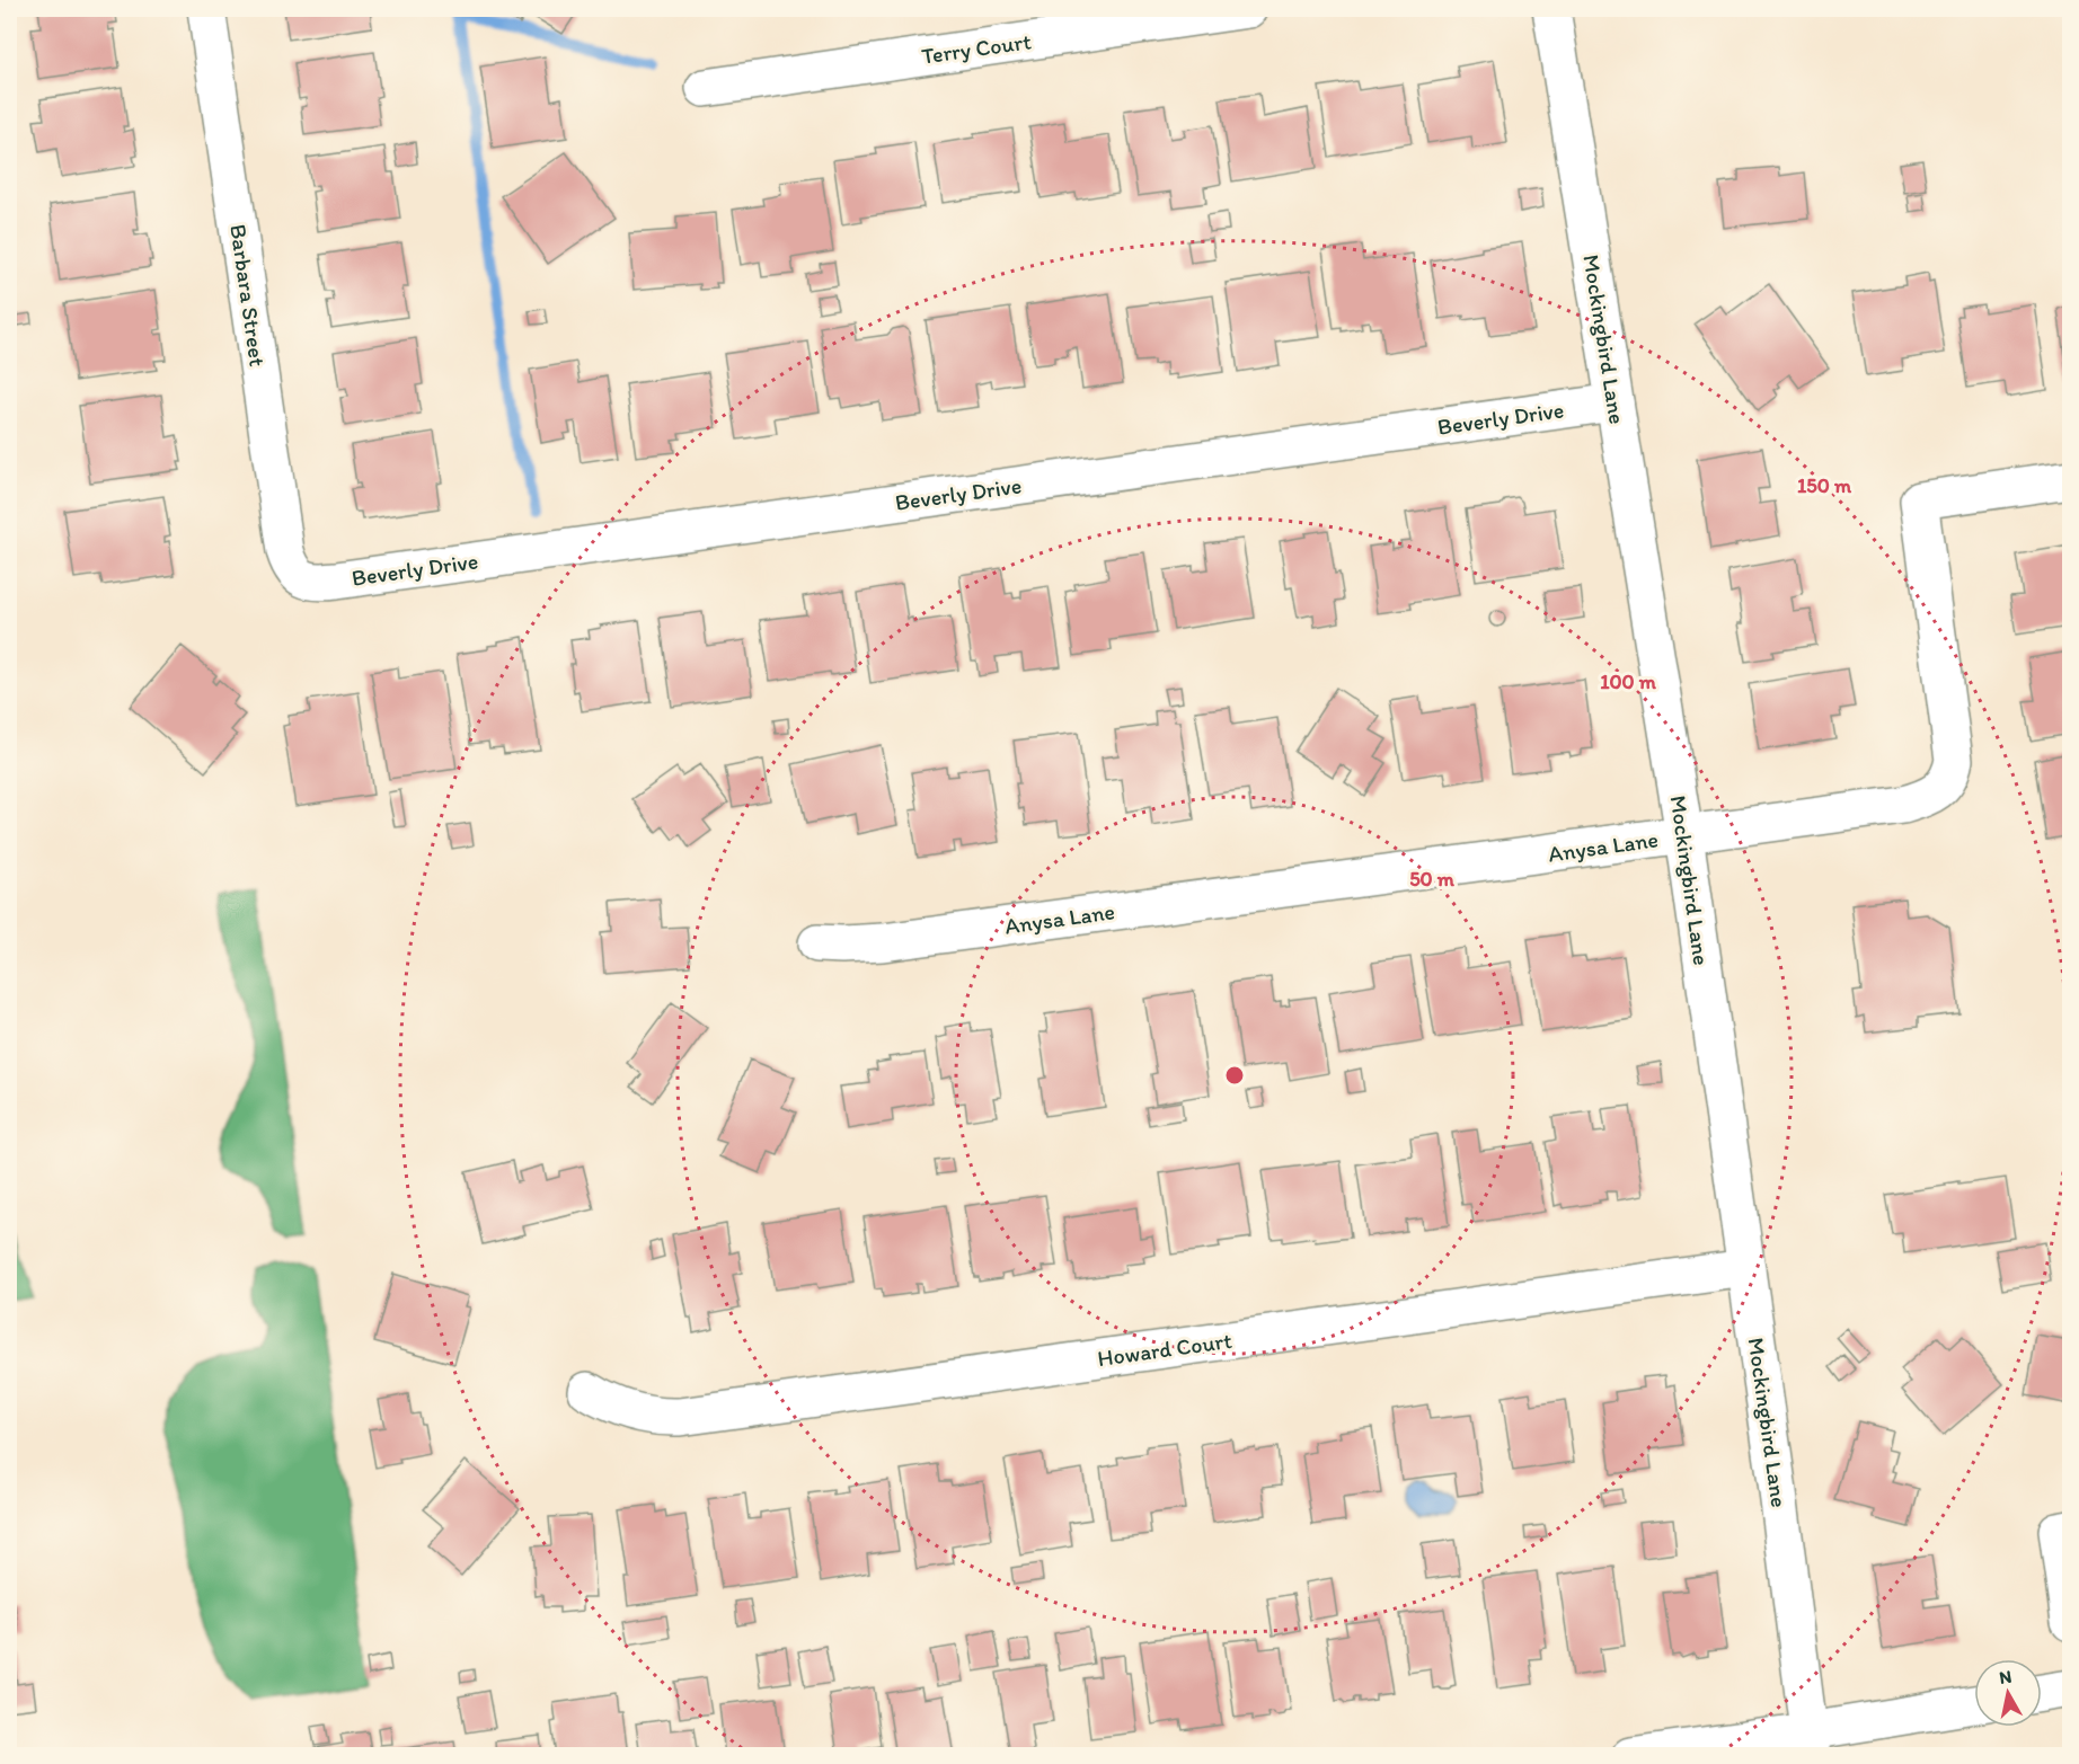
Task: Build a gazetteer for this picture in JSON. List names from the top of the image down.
{
  "streets": {
    "street": [
      "Terry Court",
      "Barbara Street",
      "Mockingbird Lane",
      "Beverly Drive",
      "Anysa Lane",
      "Howard Court"
    ]
  },
  "crossings": [
    ["Barbara Street", "Beverly Drive"],
    ["Mockingbird Lane", "Beverly Drive"],
    ["Mockingbird Lane", "Anysa Lane"],
    ["Mockingbird Lane", "Howard Court"]
  ],
  "north": "top",
  "rings": ["150 m", "100 m", "50 m"]
}
